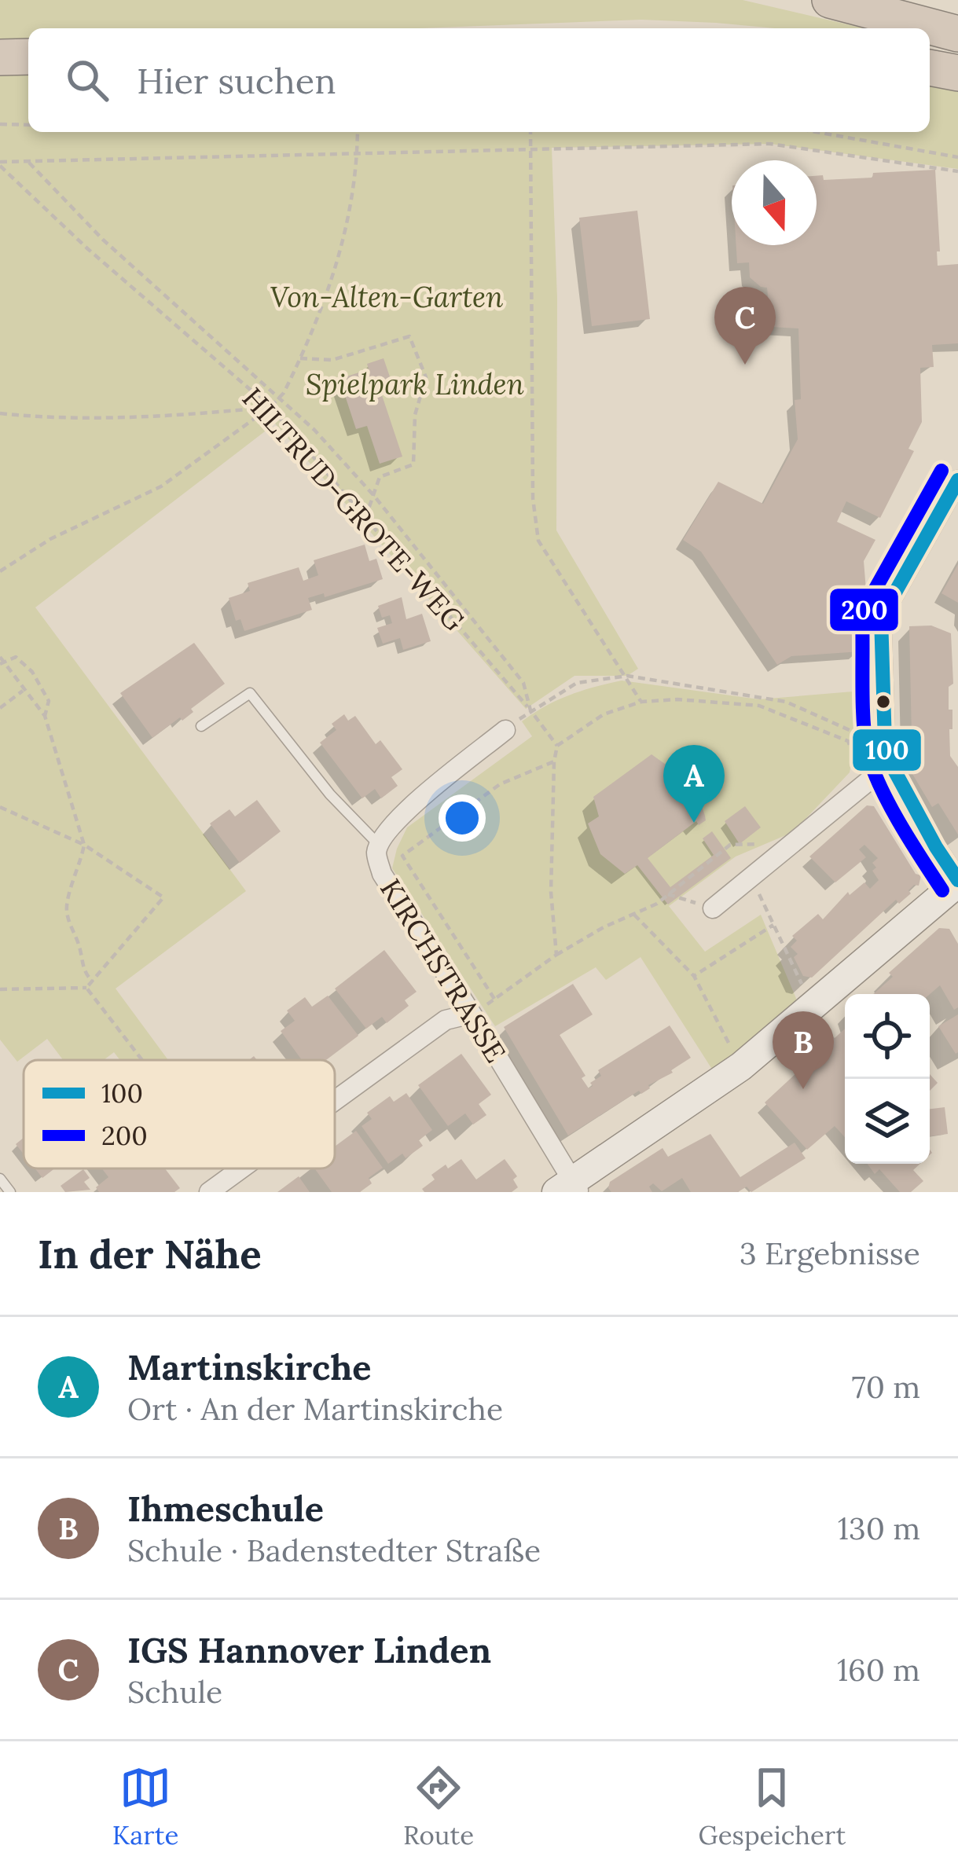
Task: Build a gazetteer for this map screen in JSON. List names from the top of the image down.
{
  "streets": {
    "street": ["KIRCHSTRASSE"],
    "path": ["HILTRUD-GROTE-WEG"]
  },
  "parks": ["Von-Alten-Garten", "Spielpark Linden"],
  "lines": ["transit line 200", "transit line 100"],
  "legend": ["100", "200"],
  "north": "bottom",
  "page": {
    "search": "Hier suchen",
    "pins": ["C", "A", "B"],
    "heading": ["In der Nähe", "3 Ergebnisse"],
    "list": [
      {
        "mark": "A",
        "name": "Martinskirche",
        "note": "Ort · An der Martinskirche",
        "value": "70 m"
      },
      {
        "mark": "B",
        "name": "Ihmeschule",
        "note": "Schule · Badenstedter Straße",
        "value": "130 m"
      },
      {
        "mark": "C",
        "name": "IGS Hannover Linden",
        "note": "Schule",
        "value": "160 m"
      }
    ],
    "nav": ["Karte", "Route", "Gespeichert"]
  }
}
